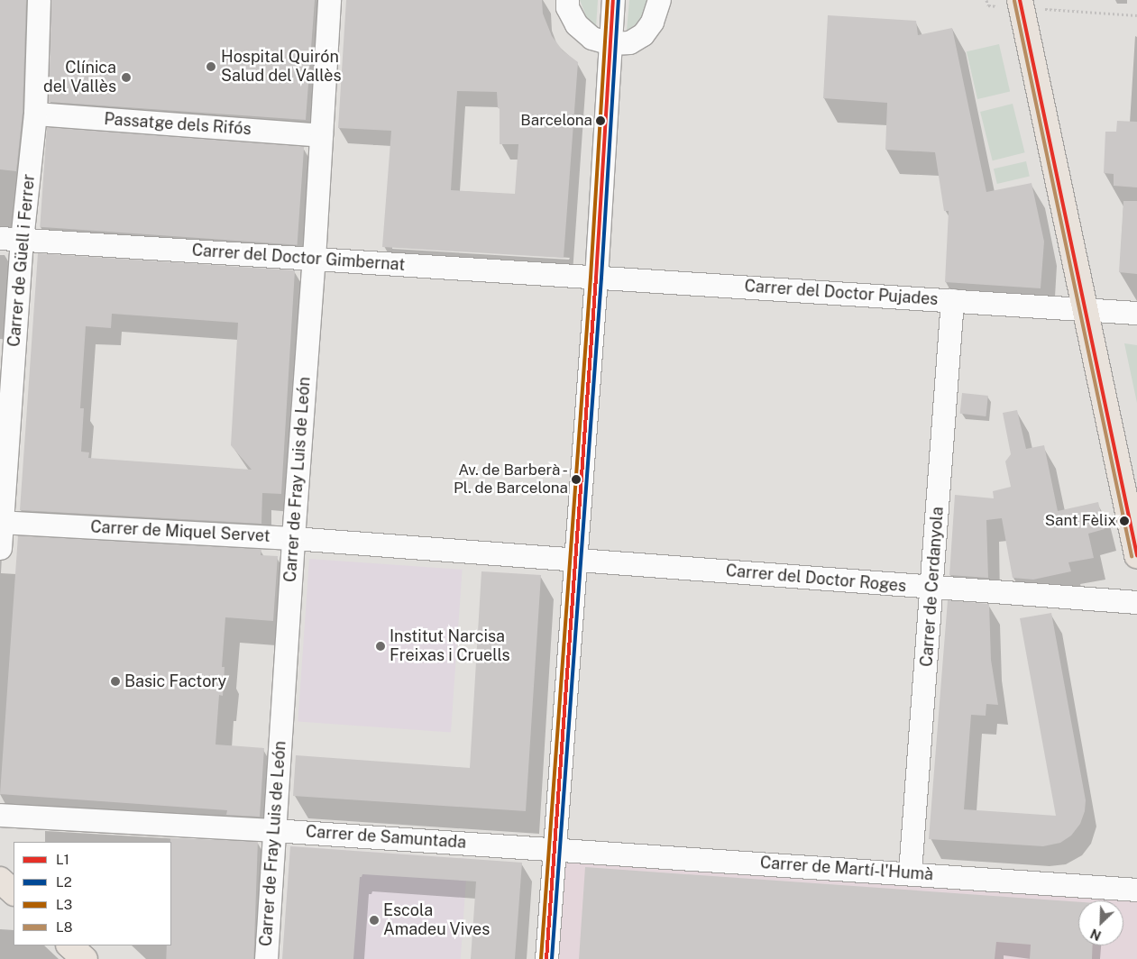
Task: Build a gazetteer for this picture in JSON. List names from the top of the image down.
{
  "streets": {
    "street": [
      "Passatge dels Rifós",
      "Carrer del Doctor Gimbernat",
      "Carrer de Güell i Ferrer",
      "Carrer del Doctor Pujades",
      "Carrer de Fray Luis de León",
      "Carrer de Miquel Servet",
      "Carrer del Doctor Roges",
      "Carrer de Cerdanyola",
      "Carrer de Samuntada",
      "Carrer de Martí-l'Humà"
    ]
  },
  "crossings": [
    ["Passatge dels Rifós", "Carrer de Güell i Ferrer"],
    ["Passatge dels Rifós", "Carrer de Fray Luis de León"],
    ["Carrer del Doctor Gimbernat", "Carrer de Güell i Ferrer"],
    ["Carrer del Doctor Gimbernat", "Carrer del Doctor Pujades"],
    ["Carrer del Doctor Gimbernat", "Carrer de Fray Luis de León"],
    ["Carrer de Güell i Ferrer", "Carrer de Miquel Servet"],
    ["Carrer del Doctor Pujades", "Carrer de Cerdanyola"],
    ["Carrer de Fray Luis de León", "Carrer de Miquel Servet"],
    ["Carrer de Fray Luis de León", "Carrer de Samuntada"],
    ["Carrer de Miquel Servet", "Carrer del Doctor Roges"],
    ["Carrer del Doctor Roges", "Carrer de Cerdanyola"],
    ["Carrer de Cerdanyola", "Carrer de Martí-l'Humà"],
    ["Carrer de Samuntada", "Carrer de Martí-l'Humà"]
  ],
  "places": [
    "Hospital Quirón Salud del Vallès",
    "Clínica del Vallès",
    "Barcelona",
    "Av. de Barberà - Pl. de Barcelona",
    "Sant Fèlix",
    "Institut Narcisa Freixas i Cruells",
    "Basic Factory",
    "Escola Amadeu Vives"
  ],
  "lines": [
    "transit line L1",
    "transit line L2",
    "transit line L3",
    "transit line L8"
  ],
  "legend": [
    "L1",
    "L2",
    "L3",
    "L8"
  ],
  "north": "bottom left"
}
